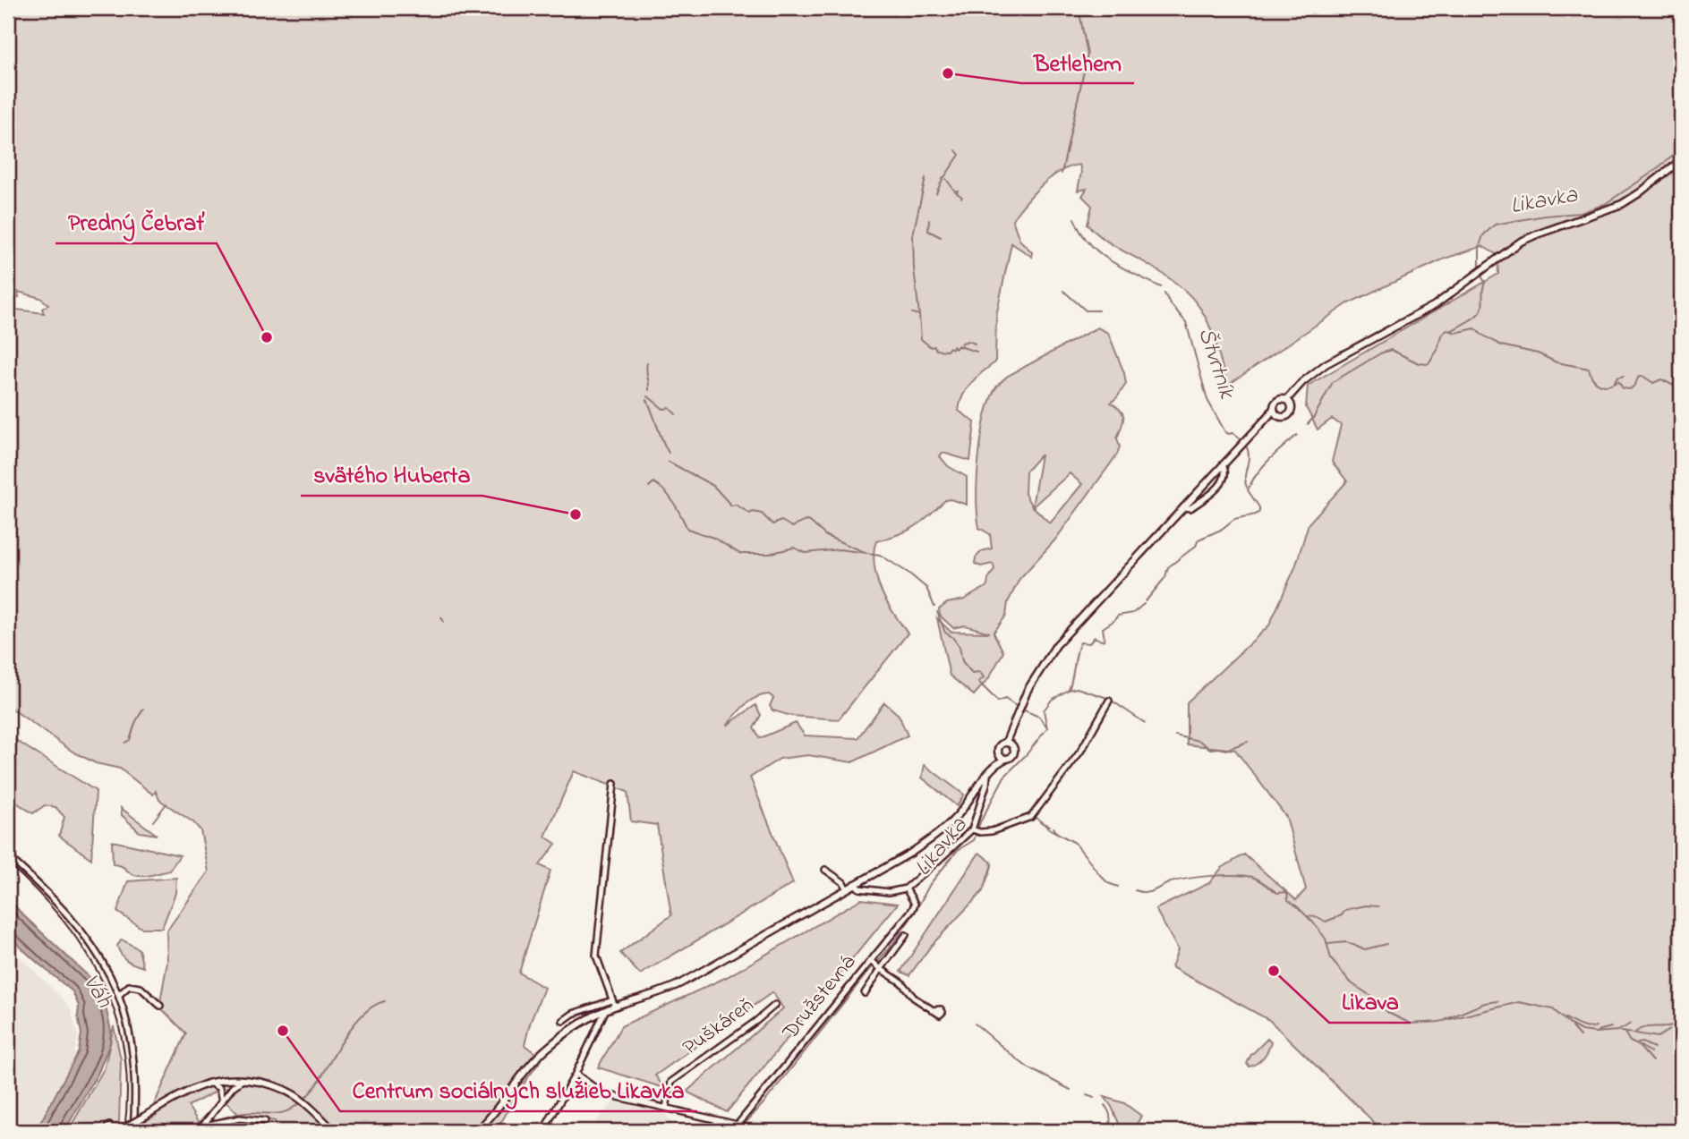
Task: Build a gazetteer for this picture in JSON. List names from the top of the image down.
{
  "streets": {
    "street": ["Družstevná", "Puškáreň"]
  },
  "water": ["Likavka", "Štvrtník", "Váh"],
  "places": [
    "Betlehem",
    "Predný Čebrať",
    "svätého Huberta",
    "Likava",
    "Centrum sociálnych služieb Likavka"
  ]
}
